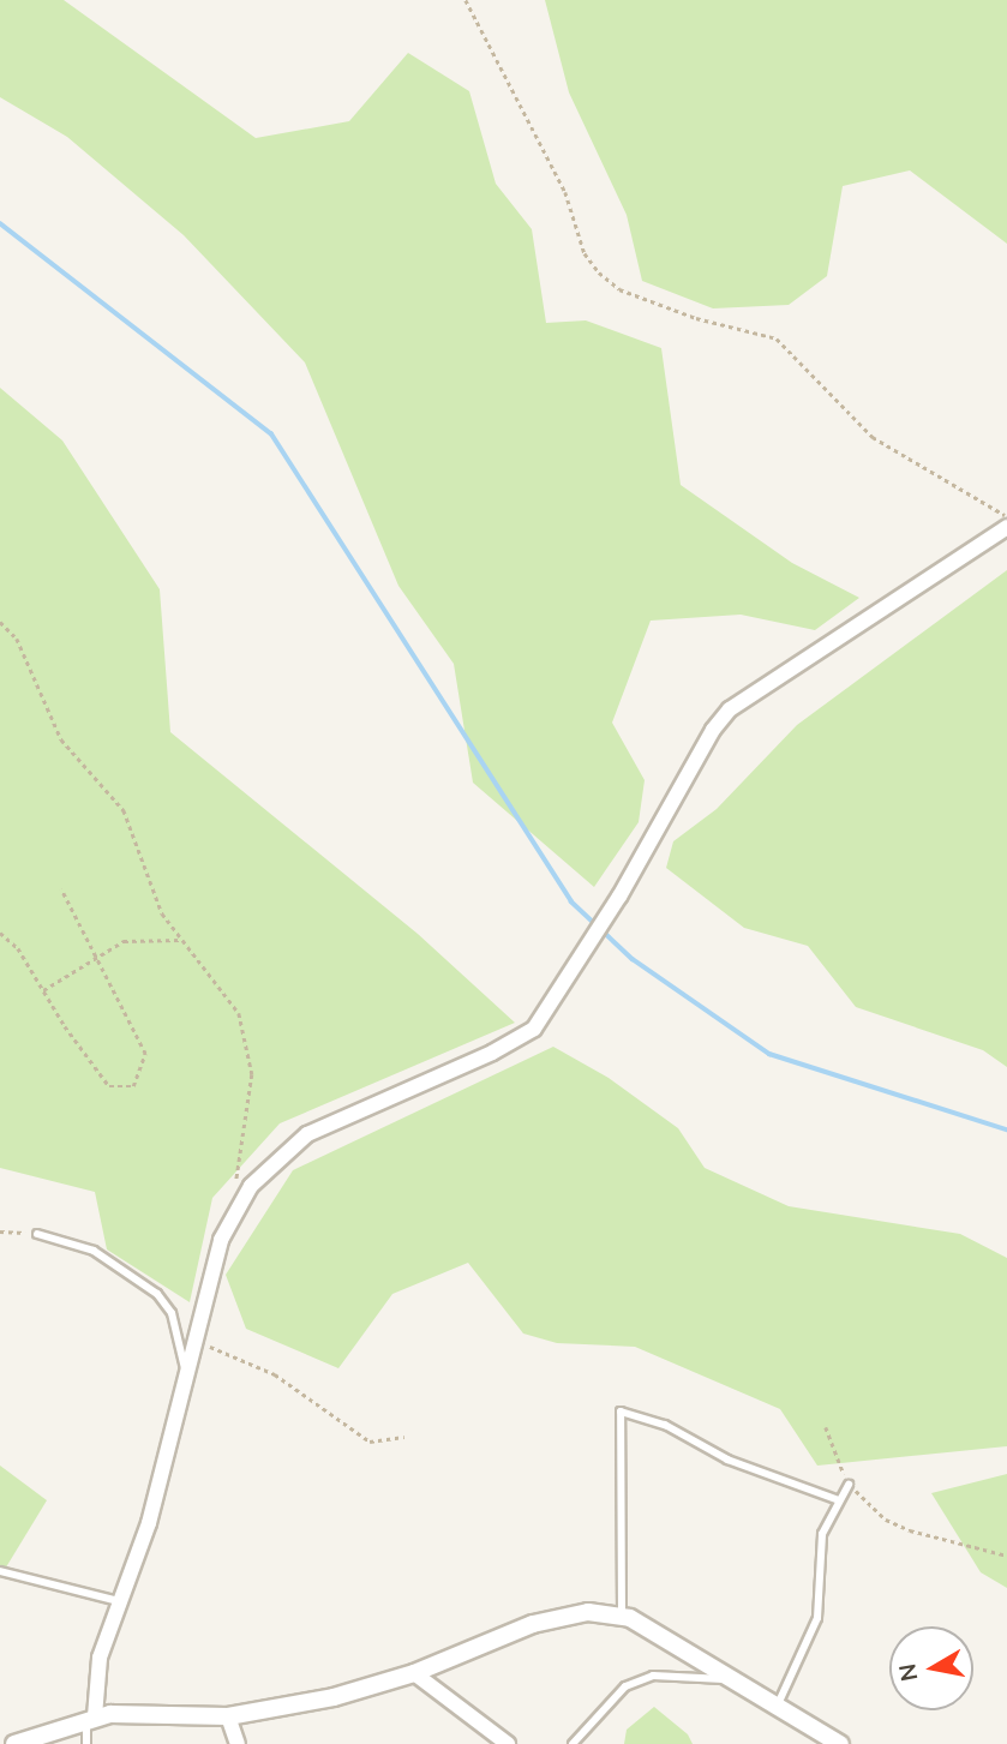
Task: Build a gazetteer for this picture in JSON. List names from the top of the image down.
{
  "north": "left"
}
